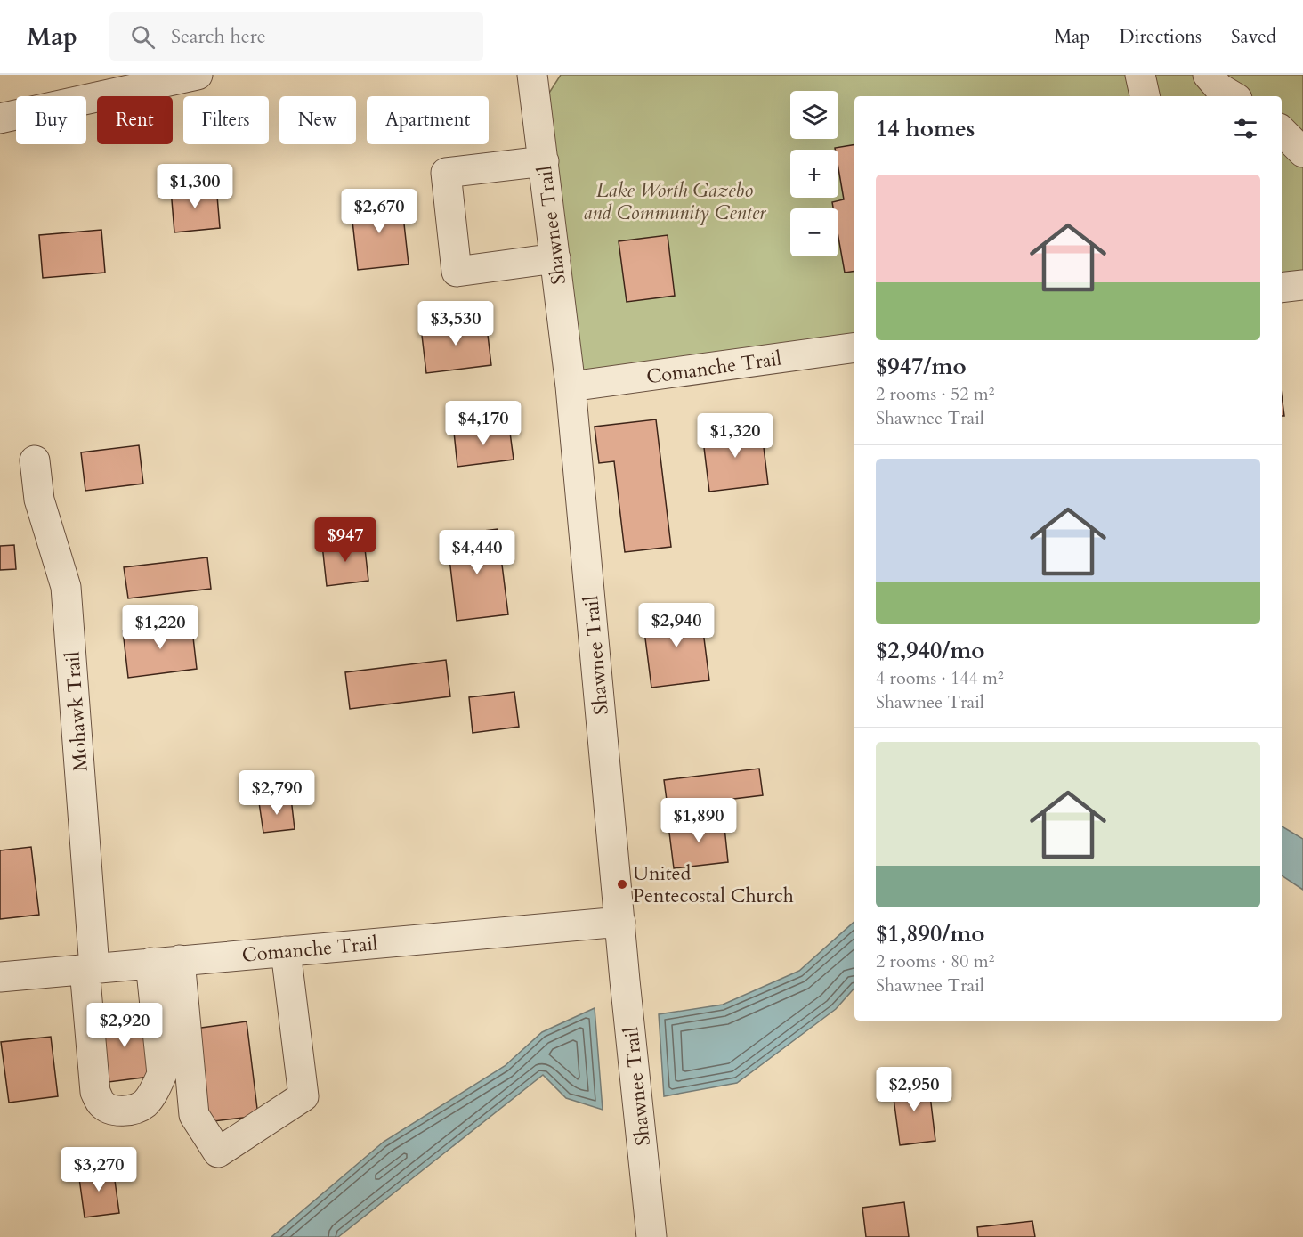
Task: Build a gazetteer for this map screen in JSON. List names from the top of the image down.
{
  "streets": {
    "street": ["Shawnee Trail", "Comanche Trail", "Mohawk Trail"]
  },
  "crossings": [
    ["Shawnee Trail", "Comanche Trail"],
    ["Comanche Trail", "Mohawk Trail"]
  ],
  "parks": ["Lake Worth Gazebo and Community Center"],
  "places": ["United Pentecostal Church"],
  "page": {
    "header": "Map",
    "search": "Search here",
    "nav": ["Map", "Directions", "Saved"],
    "map_buttons": ["+", "−"],
    "chip": [
      "Buy",
      "Rent",
      "Filters",
      "New",
      "Apartment"
    ],
    "heading": "14 homes",
    "list": [
      {
        "name": "$947/mo",
        "note": "2 rooms · 52 m² · Shawnee Trail"
      },
      {
        "name": "$2,940/mo",
        "note": "4 rooms · 144 m² · Shawnee Trail"
      },
      {
        "name": "$1,890/mo",
        "note": "2 rooms · 80 m² · Shawnee Trail"
      }
    ],
    "price": [
      "$1,300",
      "$2,670",
      "$3,530",
      "$4,170",
      "$1,320",
      "$947",
      "$4,440",
      "$2,940",
      "$1,220",
      "$2,790",
      "$1,890",
      "$2,920",
      "$2,950",
      "$3,270"
    ]
  }
}
